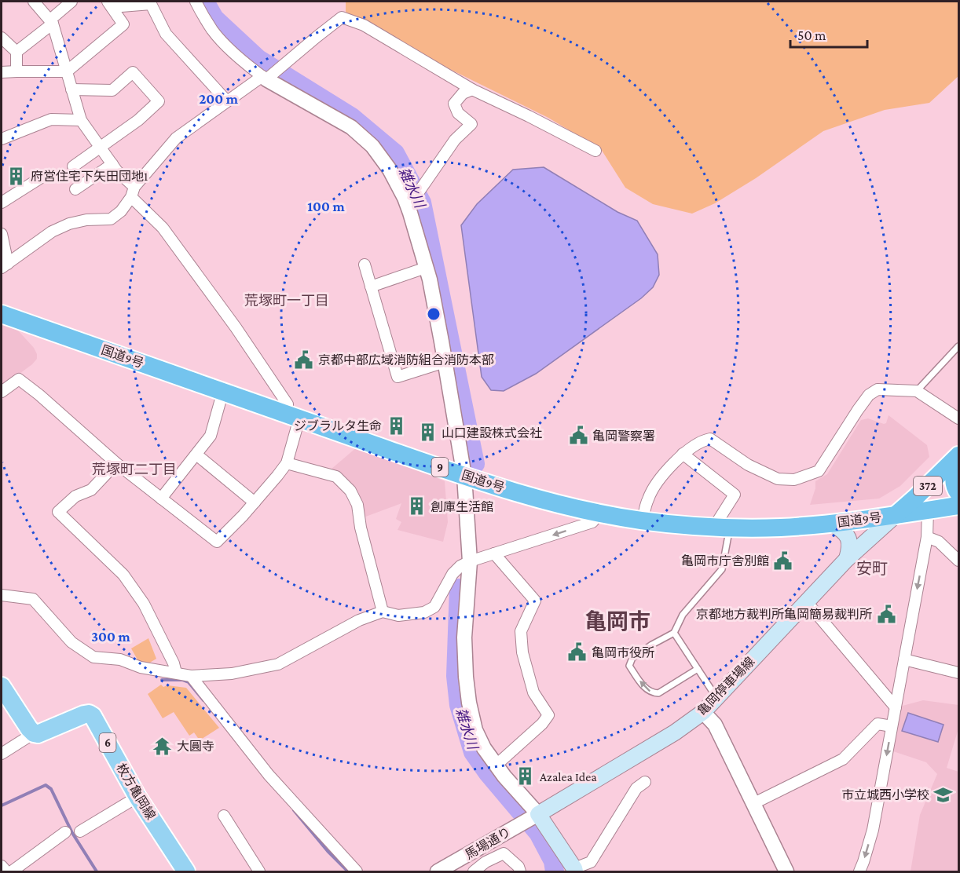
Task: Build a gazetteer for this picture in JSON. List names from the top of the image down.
{
  "streets": {
    "highway": ["国道9号", "9", "372"],
    "main road": ["亀岡停車場線", "6", "枚方亀岡線"],
    "street": ["馬場通り"]
  },
  "crossings": [
    ["国道9号", "372"],
    ["国道9号", "亀岡停車場線"],
    ["372", "亀岡停車場線"],
    ["亀岡停車場線", "馬場通り"]
  ],
  "districts": [
    "荒塚町一丁目",
    "荒塚町二丁目",
    "安町",
    "亀岡市"
  ],
  "water": ["雑水川"],
  "places": {
    "building": [
      "府営住宅下矢田団地1",
      "ジブラルタ生命",
      "山口建設株式会社",
      "創庫生活館",
      "Azalea Idea"
    ],
    "public building": [
      "京都中部広域消防組合消防本部",
      "亀岡警察署",
      "亀岡市庁舎別館",
      "京都地方裁判所亀岡簡易裁判所",
      "亀岡市役所"
    ],
    "temple": ["大圓寺"],
    "school or university": ["市立城西小学校"]
  },
  "scale_bar": "50 m",
  "rings": ["200 m", "100 m", "300 m"]
}
